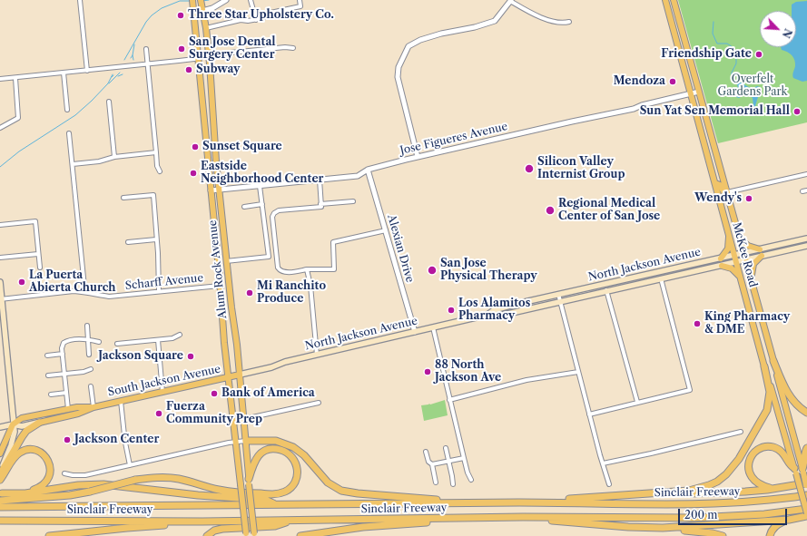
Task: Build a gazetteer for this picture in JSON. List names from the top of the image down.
{
  "streets": {
    "highway": ["Sinclair Freeway"],
    "main road": [
      "McKee Road",
      "North Jackson Avenue",
      "Alum Rock Avenue",
      "South Jackson Avenue"
    ],
    "street": ["Jose Figueres Avenue", "Alexian Drive", "Scharff Avenue"]
  },
  "crossings": [
    ["Jose Figueres Avenue", "Alexian Drive"],
    ["Jose Figueres Avenue", "McKee Road"],
    ["Jose Figueres Avenue", "Alum Rock Avenue"],
    ["Alexian Drive", "North Jackson Avenue"],
    ["McKee Road", "North Jackson Avenue"],
    ["North Jackson Avenue", "Alum Rock Avenue"],
    ["North Jackson Avenue", "South Jackson Avenue"],
    ["Alum Rock Avenue", "Scharff Avenue"],
    ["Alum Rock Avenue", "South Jackson Avenue"]
  ],
  "parks": ["Overfelt Gardens Park"],
  "places": [
    "Three Star Upholstery Co.",
    "San Jose Dental Surgery Center",
    "Friendship Gate",
    "Subway",
    "Mendoza",
    "Sun Yat Sen Memorial Hall",
    "Sunset Square",
    "Silicon Valley Internist Group",
    "Eastside Neighborhood Center",
    "Wendy's",
    "Regional Medical Center of San Jose",
    "San Jose Physical Therapy",
    "La Puerta Abierta Church",
    "Mi Ranchito Produce",
    "Los Alamitos Pharmacy",
    "King Pharmacy & DME",
    "Jackson Square",
    "88 North Jackson Ave",
    "Bank of America",
    "Fuerza Community Prep",
    "Jackson Center"
  ],
  "scale_bar": "200 m",
  "north": "bottom right"
}
